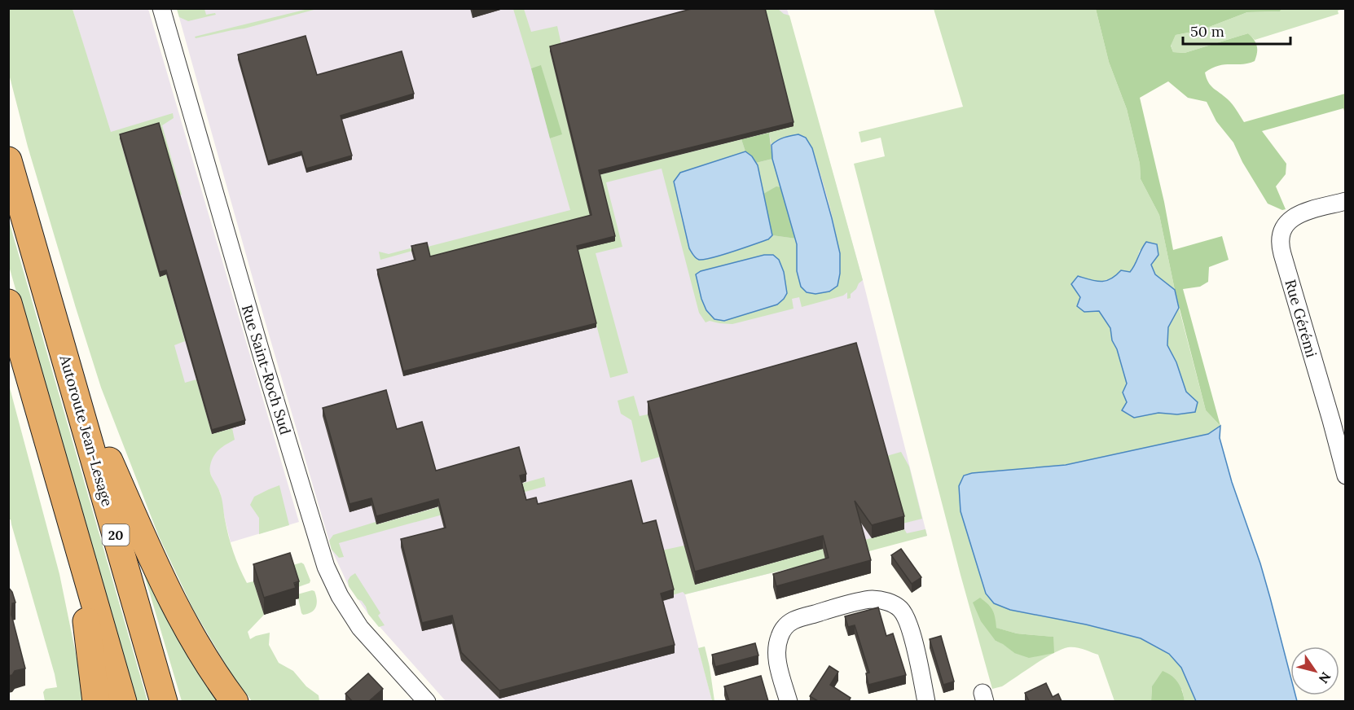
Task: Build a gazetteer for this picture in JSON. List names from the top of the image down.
{
  "streets": {
    "highway": ["Autoroute Jean-Lesage", "20"],
    "street": ["Rue Gérémi", "Rue Saint-Roch Sud"]
  },
  "scale_bar": "50 m",
  "north": "bottom right"
}
